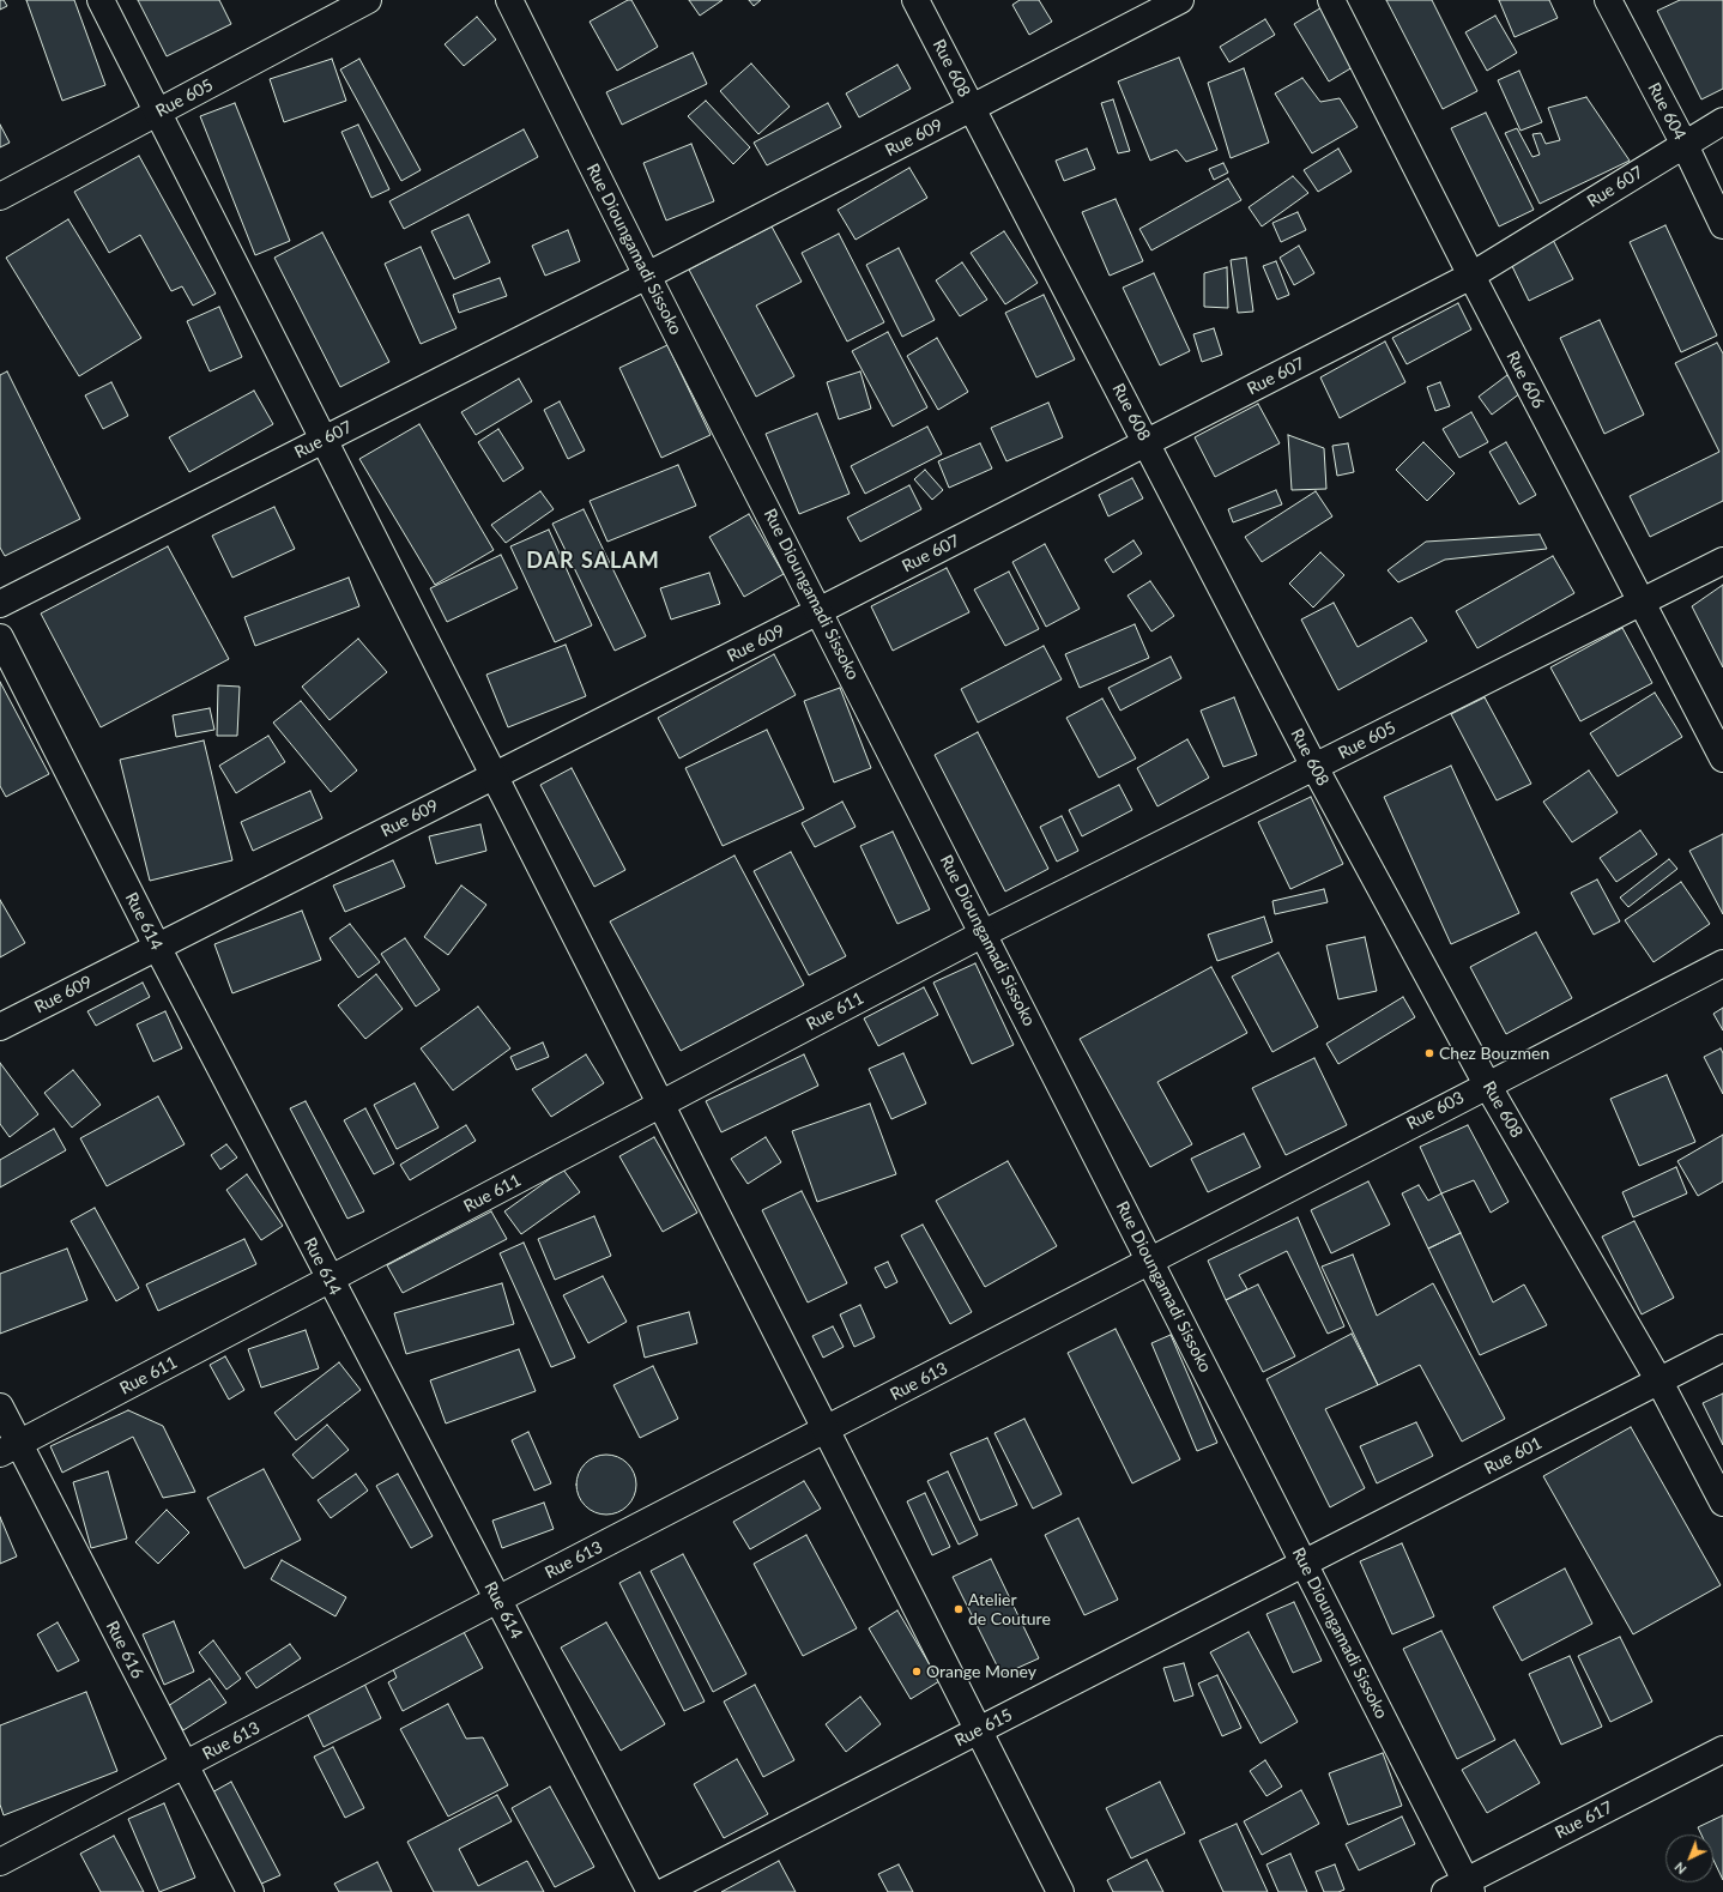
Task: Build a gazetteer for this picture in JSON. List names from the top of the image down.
{
  "streets": {
    "main road": [
      "Rue 608",
      "Rue 605",
      "Rue 604",
      "Rue 609",
      "Rue 607",
      "Rue Dioungamadi Sissoko",
      "Rue 606",
      "Rue 614",
      "Rue 611",
      "Rue 603",
      "Rue 613",
      "Rue 601",
      "Rue 616",
      "Rue 615",
      "Rue 617"
    ]
  },
  "crossings": [
    ["Rue 608", "Rue 605"],
    ["Rue 608", "Rue 609"],
    ["Rue 608", "Rue 607"],
    ["Rue 608", "Rue 603"],
    ["Rue 608", "Rue 601"],
    ["Rue 605", "Rue Dioungamadi Sissoko"],
    ["Rue 605", "Rue 606"],
    ["Rue 605", "Rue 611"],
    ["Rue 604", "Rue 607"],
    ["Rue 609", "Rue 607"],
    ["Rue 609", "Rue Dioungamadi Sissoko"],
    ["Rue 609", "Rue 614"],
    ["Rue 607", "Rue Dioungamadi Sissoko"],
    ["Rue 607", "Rue 606"],
    ["Rue Dioungamadi Sissoko", "Rue 611"],
    ["Rue Dioungamadi Sissoko", "Rue 603"],
    ["Rue Dioungamadi Sissoko", "Rue 613"],
    ["Rue Dioungamadi Sissoko", "Rue 601"],
    ["Rue Dioungamadi Sissoko", "Rue 615"],
    ["Rue Dioungamadi Sissoko", "Rue 617"],
    ["Rue 614", "Rue 611"],
    ["Rue 614", "Rue 613"],
    ["Rue 611", "Rue 616"],
    ["Rue 603", "Rue 613"],
    ["Rue 613", "Rue 616"],
    ["Rue 601", "Rue 615"]
  ],
  "districts": ["DAR SALAM"],
  "places": ["Chez Bouzmen", "Atelier de Couture", "Orange Money"],
  "north": "bottom left"
}
